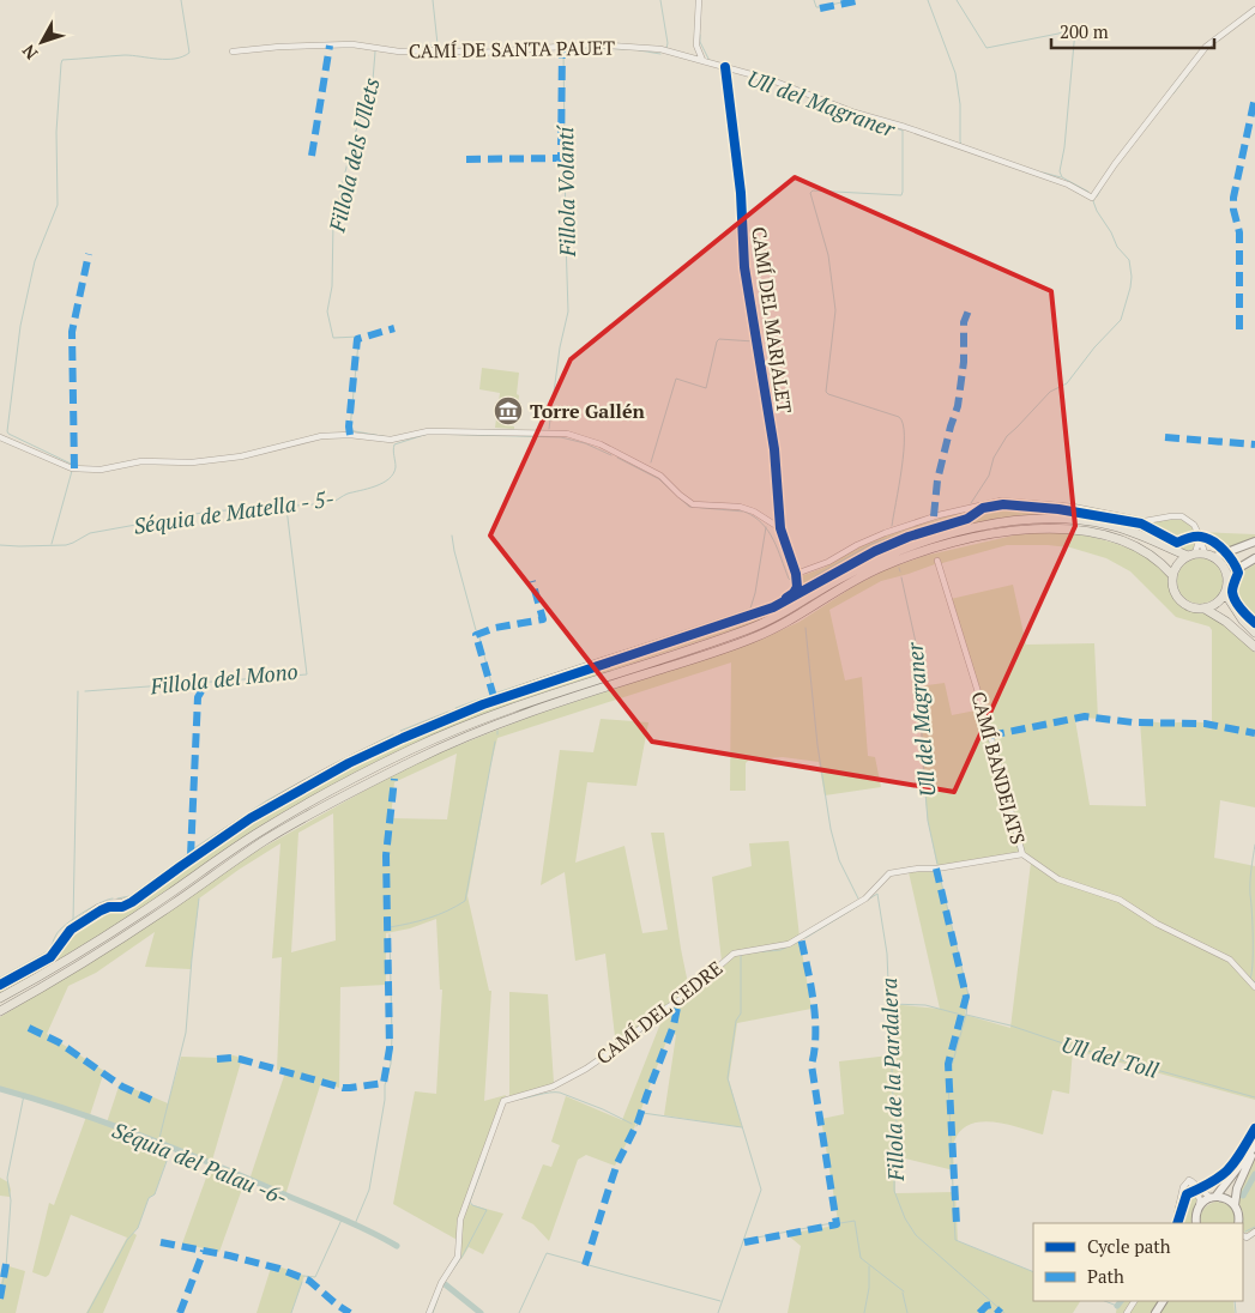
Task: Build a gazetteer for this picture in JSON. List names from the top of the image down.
{
  "streets": {
    "street": [
      "CAMÍ DE SANTA PAUET",
      "CAMÍ DEL MARJALET",
      "CAMÍ BANDEJATS",
      "CAMÍ DEL CEDRE"
    ]
  },
  "crossings": [
    ["CAMÍ DE SANTA PAUET", "CAMÍ DEL MARJALET"],
    ["CAMÍ BANDEJATS", "CAMÍ DEL CEDRE"]
  ],
  "water": [
    "Ull del Magraner",
    "Fillola dels Ullets",
    "Fillola Volantí",
    "Séquia de Matella - 5-",
    "Fillola del Mono",
    "Ull del Toll",
    "Fillola de la Pardalera",
    "Séquia del Palau -6-"
  ],
  "places": {
    "museum": ["Torre Gallén"]
  },
  "legend": ["Cycle path", "Path"],
  "scale_bar": "200 m",
  "north": "bottom left"
}
